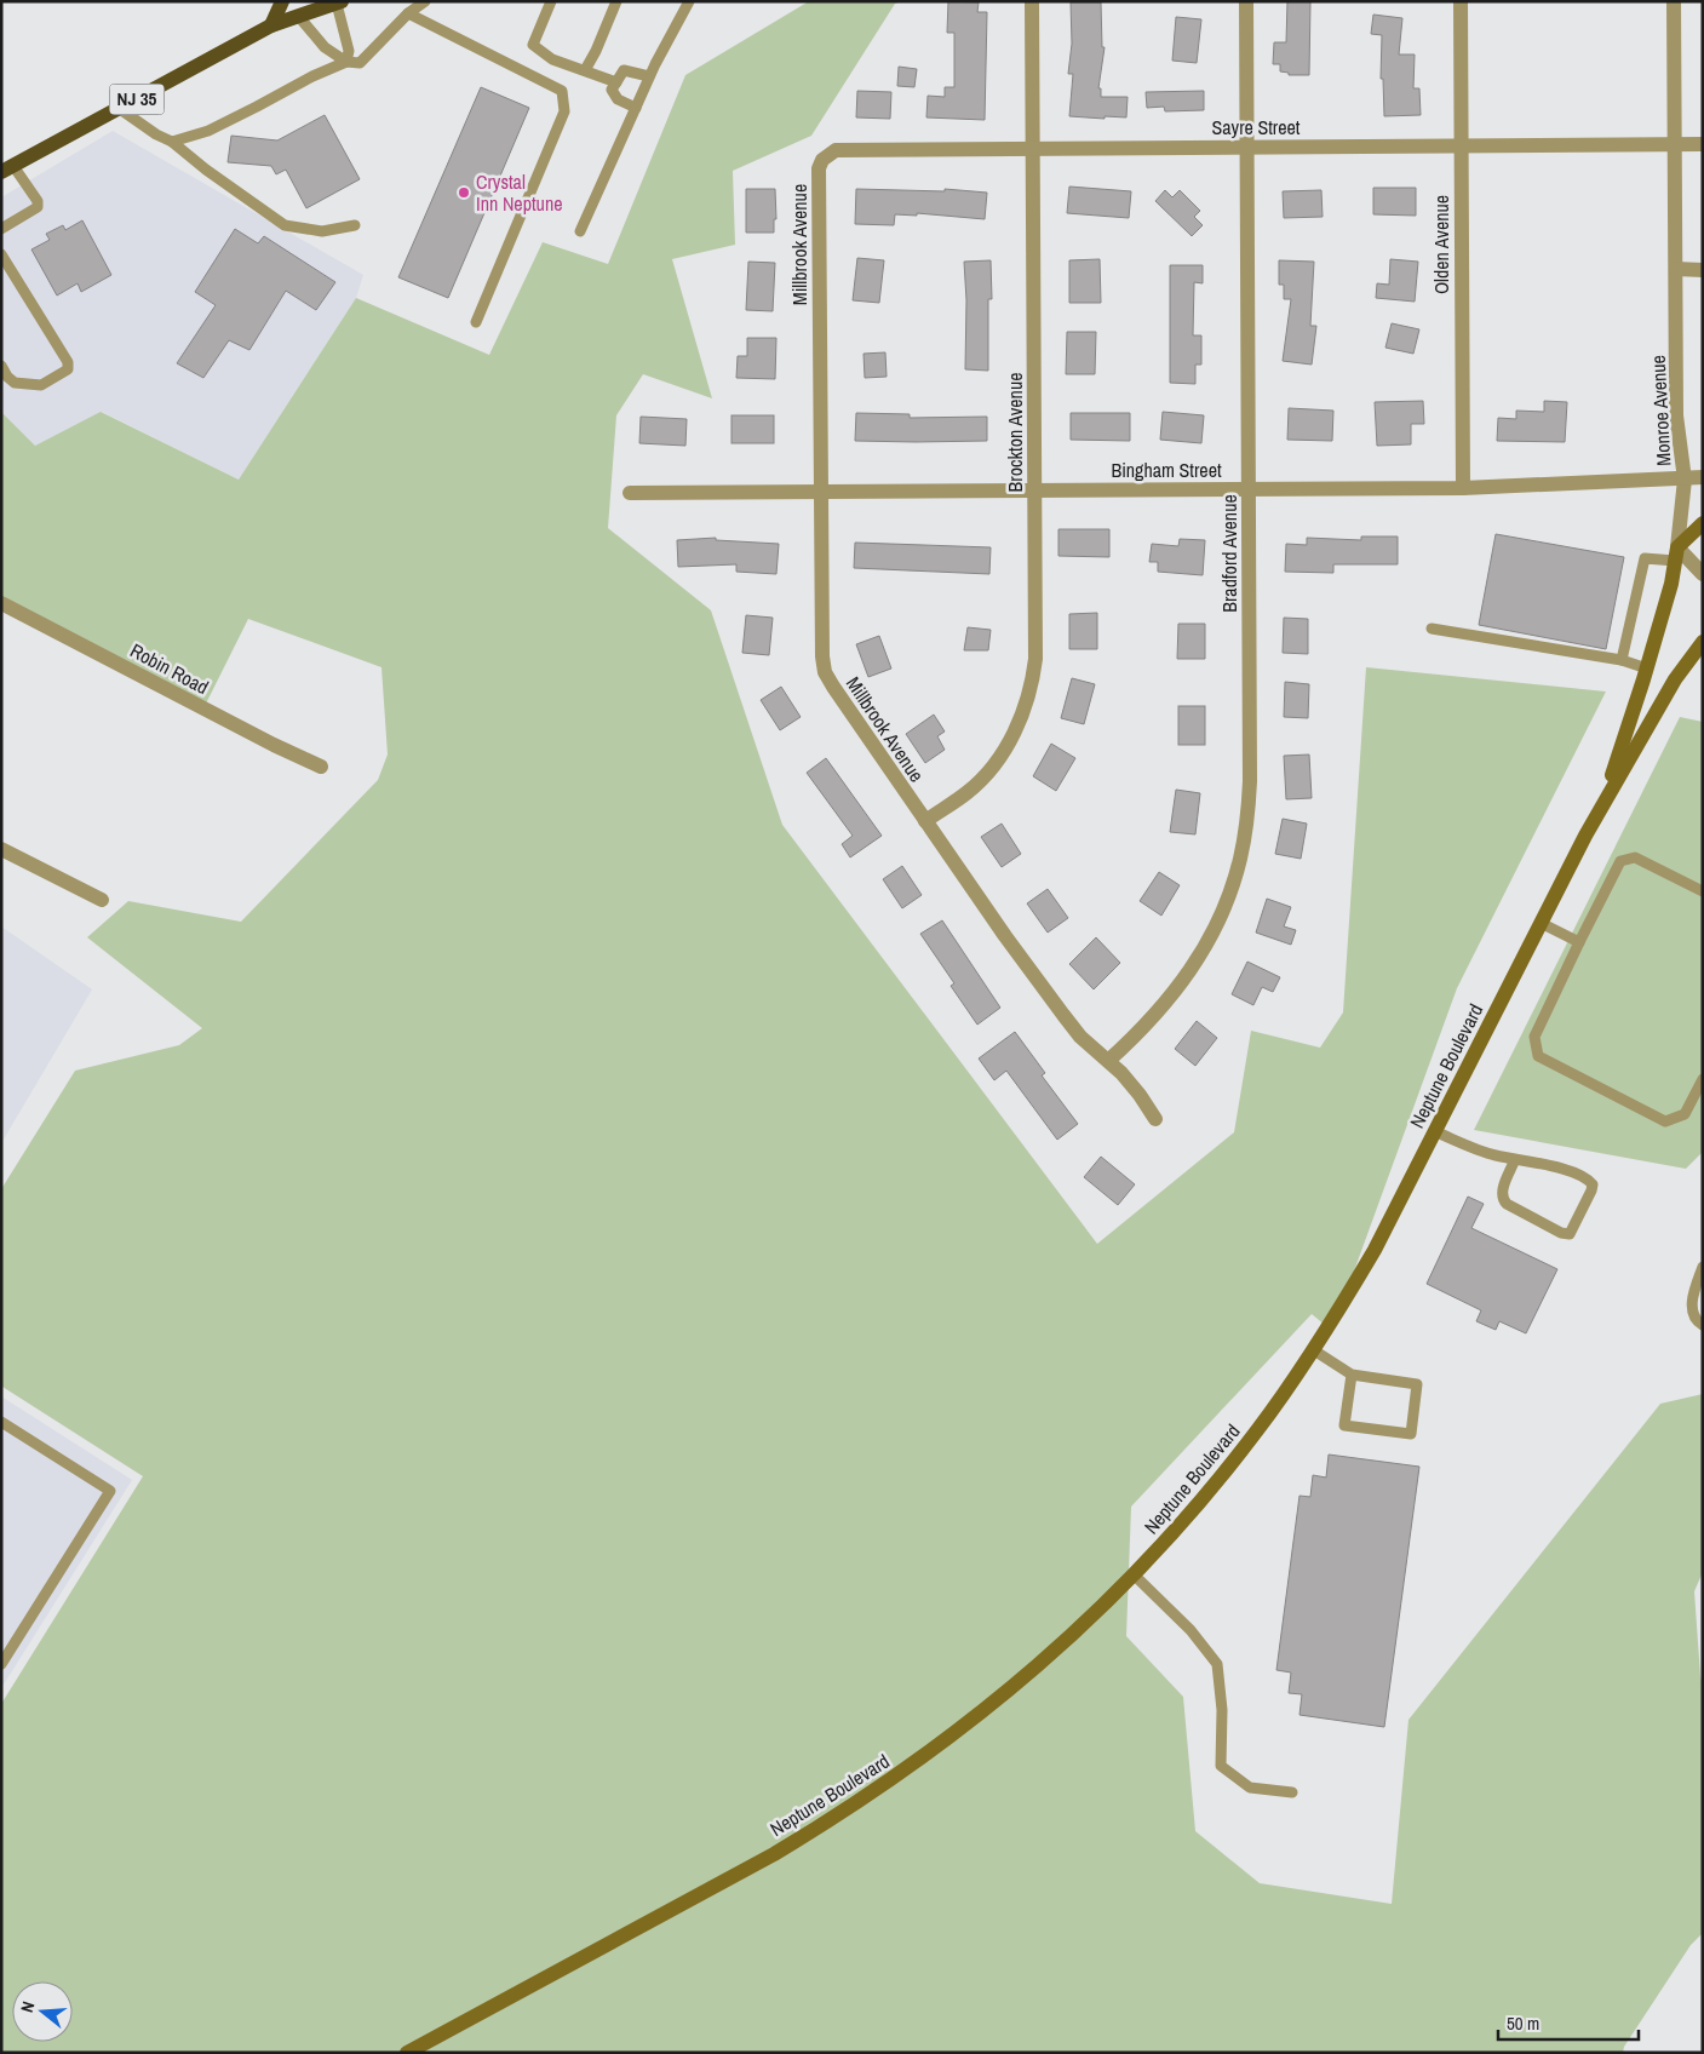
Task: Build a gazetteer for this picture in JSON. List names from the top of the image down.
{
  "streets": {
    "main road": ["NJ 35"],
    "street": [
      "Sayre Street",
      "Millbrook Avenue",
      "Olden Avenue",
      "Monroe Avenue",
      "Brockton Avenue",
      "Bingham Street",
      "Bradford Avenue",
      "Robin Road",
      "Neptune Boulevard"
    ]
  },
  "crossings": [
    ["Sayre Street", "Millbrook Avenue"],
    ["Sayre Street", "Olden Avenue"],
    ["Sayre Street", "Monroe Avenue"],
    ["Sayre Street", "Brockton Avenue"],
    ["Sayre Street", "Bradford Avenue"],
    ["Millbrook Avenue", "Brockton Avenue"],
    ["Millbrook Avenue", "Bingham Street"],
    ["Millbrook Avenue", "Bradford Avenue"],
    ["Olden Avenue", "Bingham Street"],
    ["Monroe Avenue", "Bingham Street"],
    ["Monroe Avenue", "Neptune Boulevard"],
    ["Brockton Avenue", "Bingham Street"],
    ["Bingham Street", "Bradford Avenue"]
  ],
  "places": ["Crystal Inn Neptune"],
  "scale_bar": "50 m",
  "north": "left"
}
